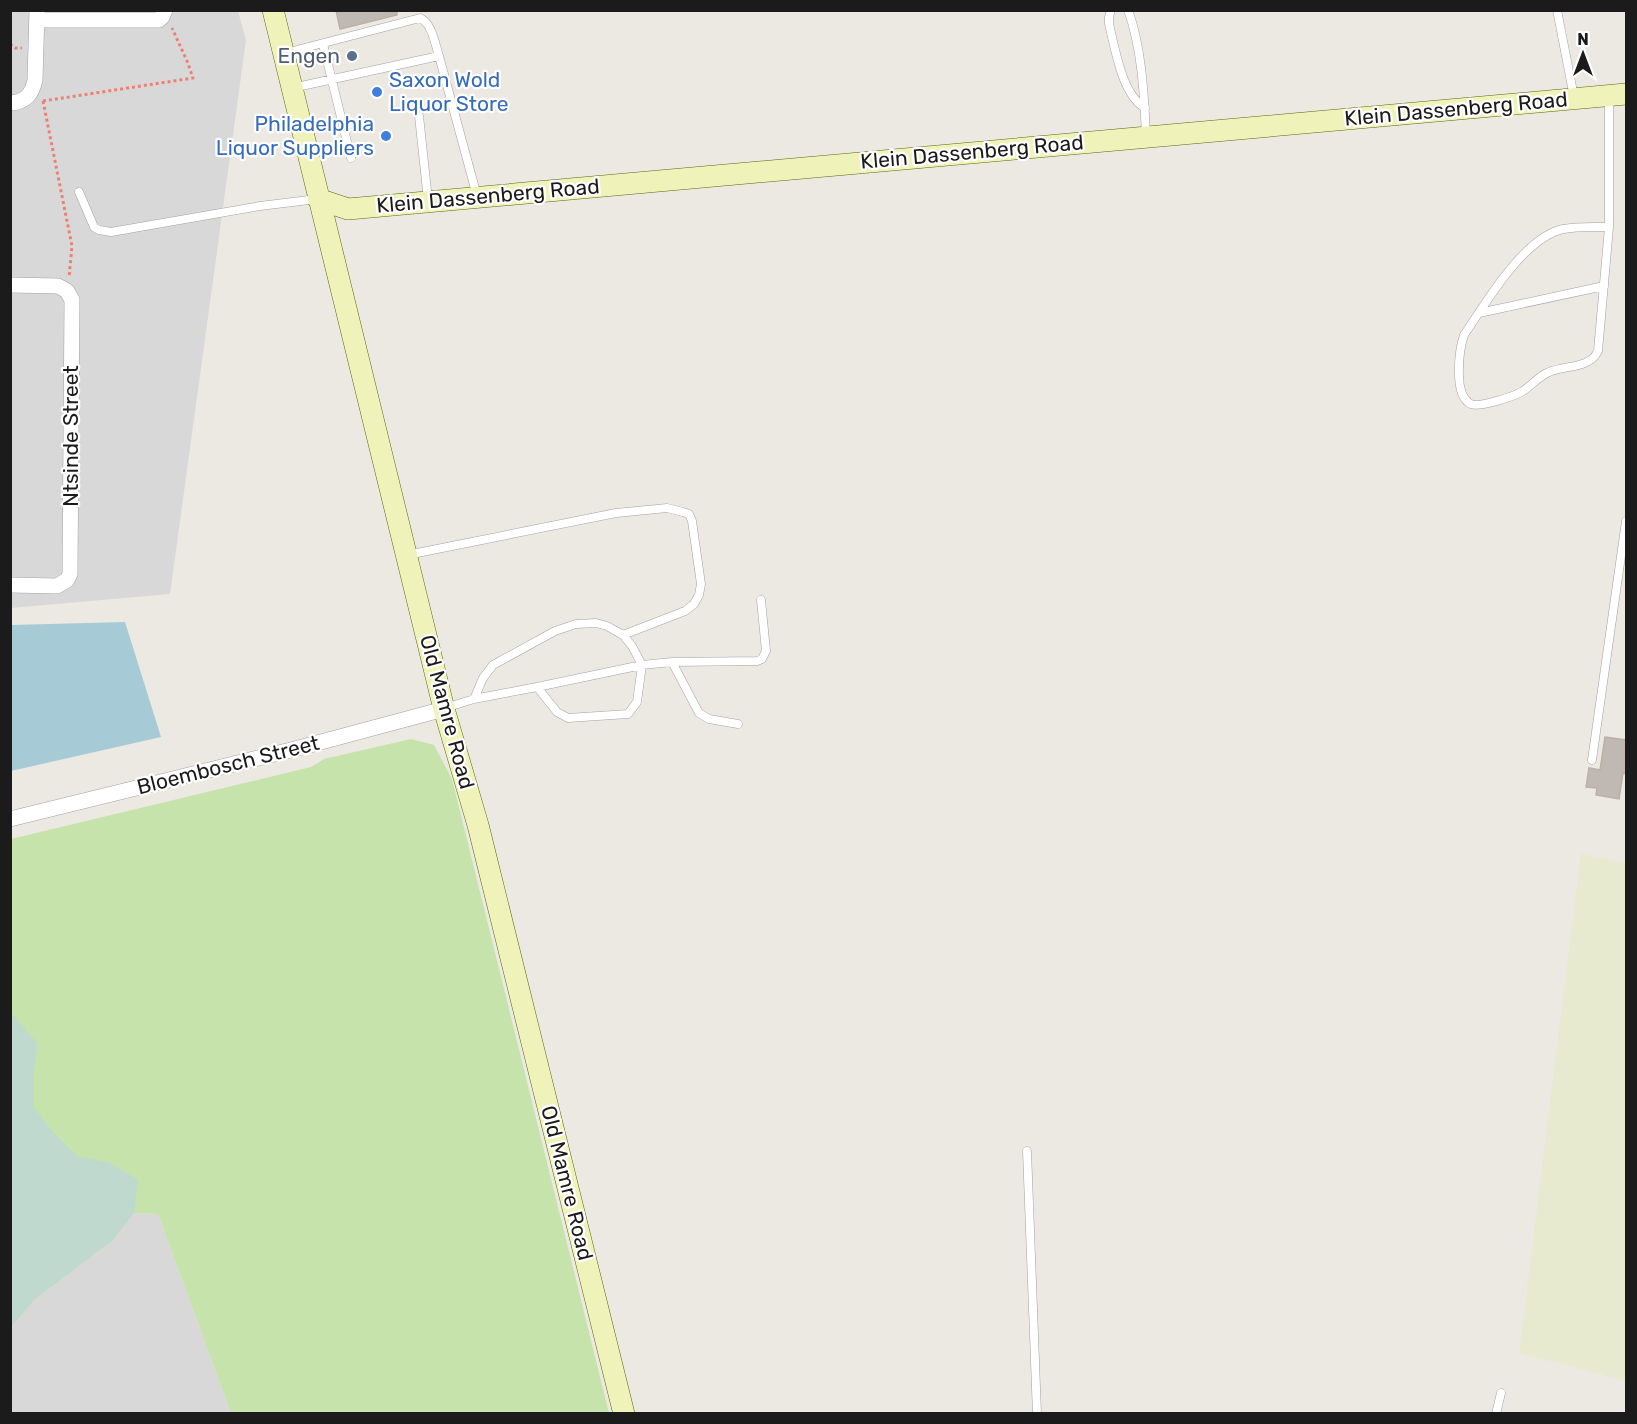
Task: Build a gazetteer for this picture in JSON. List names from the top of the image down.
{
  "streets": {
    "main road": ["Klein Dassenberg Road", "Old Mamre Road"],
    "street": ["Ntsinde Street", "Bloembosch Street"]
  },
  "crossings": [
    ["Klein Dassenberg Road", "Old Mamre Road"],
    ["Old Mamre Road", "Bloembosch Street"]
  ],
  "places": ["Engen", "Saxon Wold Liquor Store", "Philadelphia Liquor Suppliers"],
  "north": "top"
}
